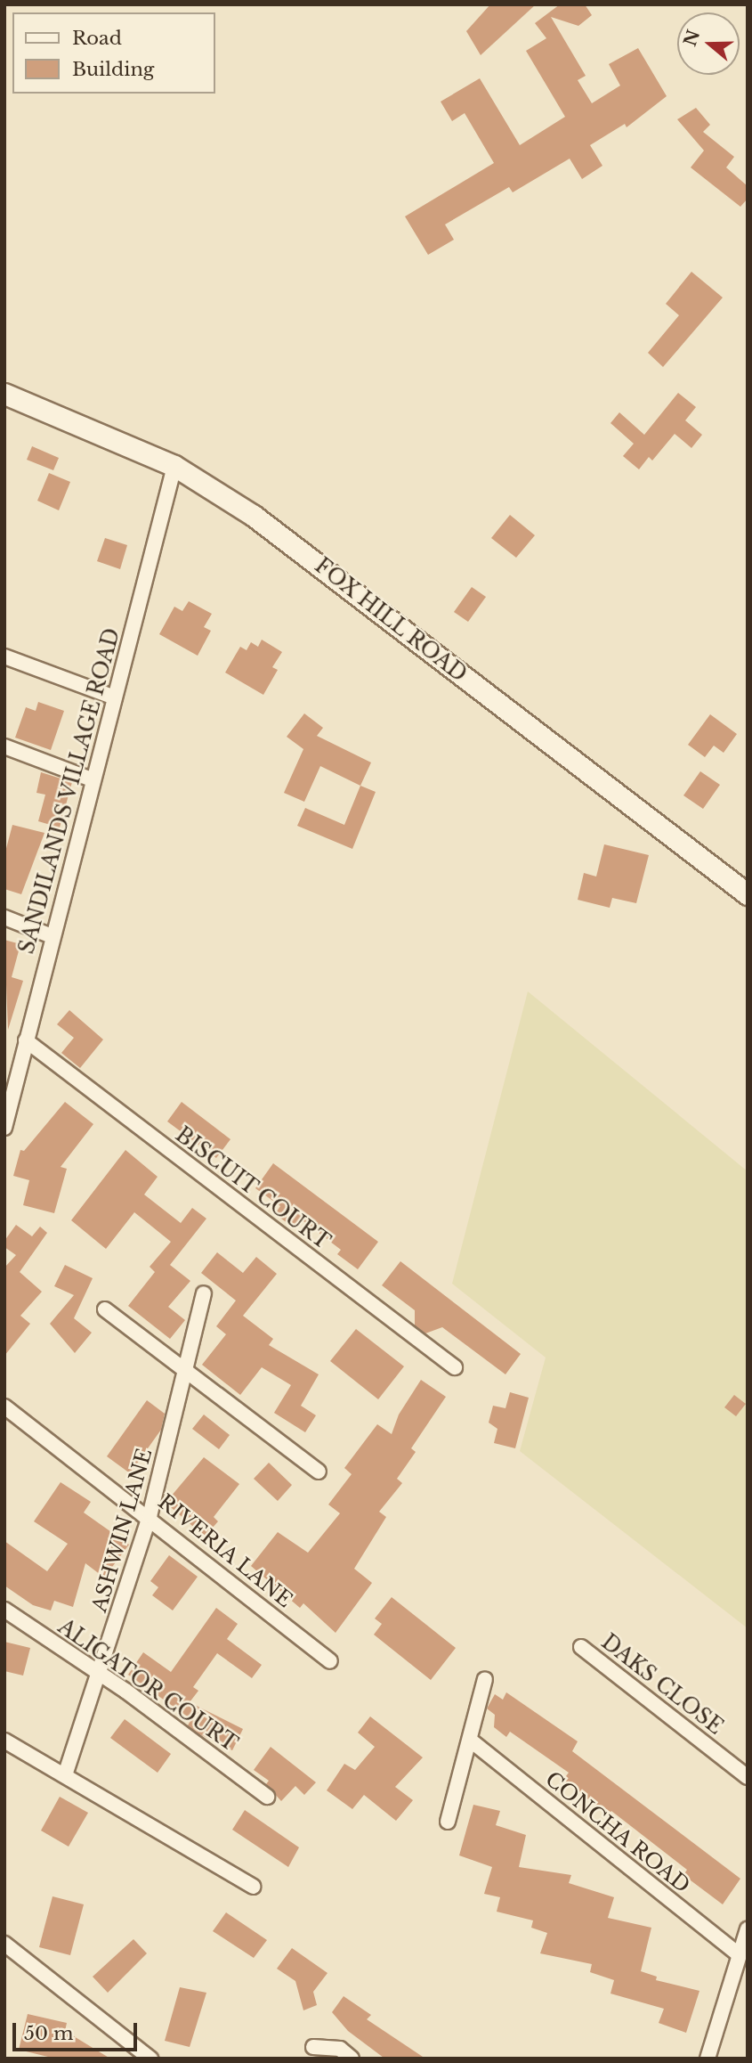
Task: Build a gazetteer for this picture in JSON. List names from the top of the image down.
{
  "streets": {
    "main road": ["FOX HILL ROAD"],
    "street": [
      "SANDILANDS VILLAGE ROAD",
      "BISCUIT COURT",
      "ASHWIN LANE",
      "RIVERIA LANE",
      "DAKS CLOSE",
      "ALIGATOR COURT",
      "CONCHA ROAD"
    ]
  },
  "crossings": [
    ["FOX HILL ROAD", "SANDILANDS VILLAGE ROAD"],
    ["SANDILANDS VILLAGE ROAD", "BISCUIT COURT"],
    ["ASHWIN LANE", "RIVERIA LANE"],
    ["ASHWIN LANE", "ALIGATOR COURT"]
  ],
  "legend": ["Road", "Building"],
  "scale_bar": "50 m",
  "north": "left"
}
